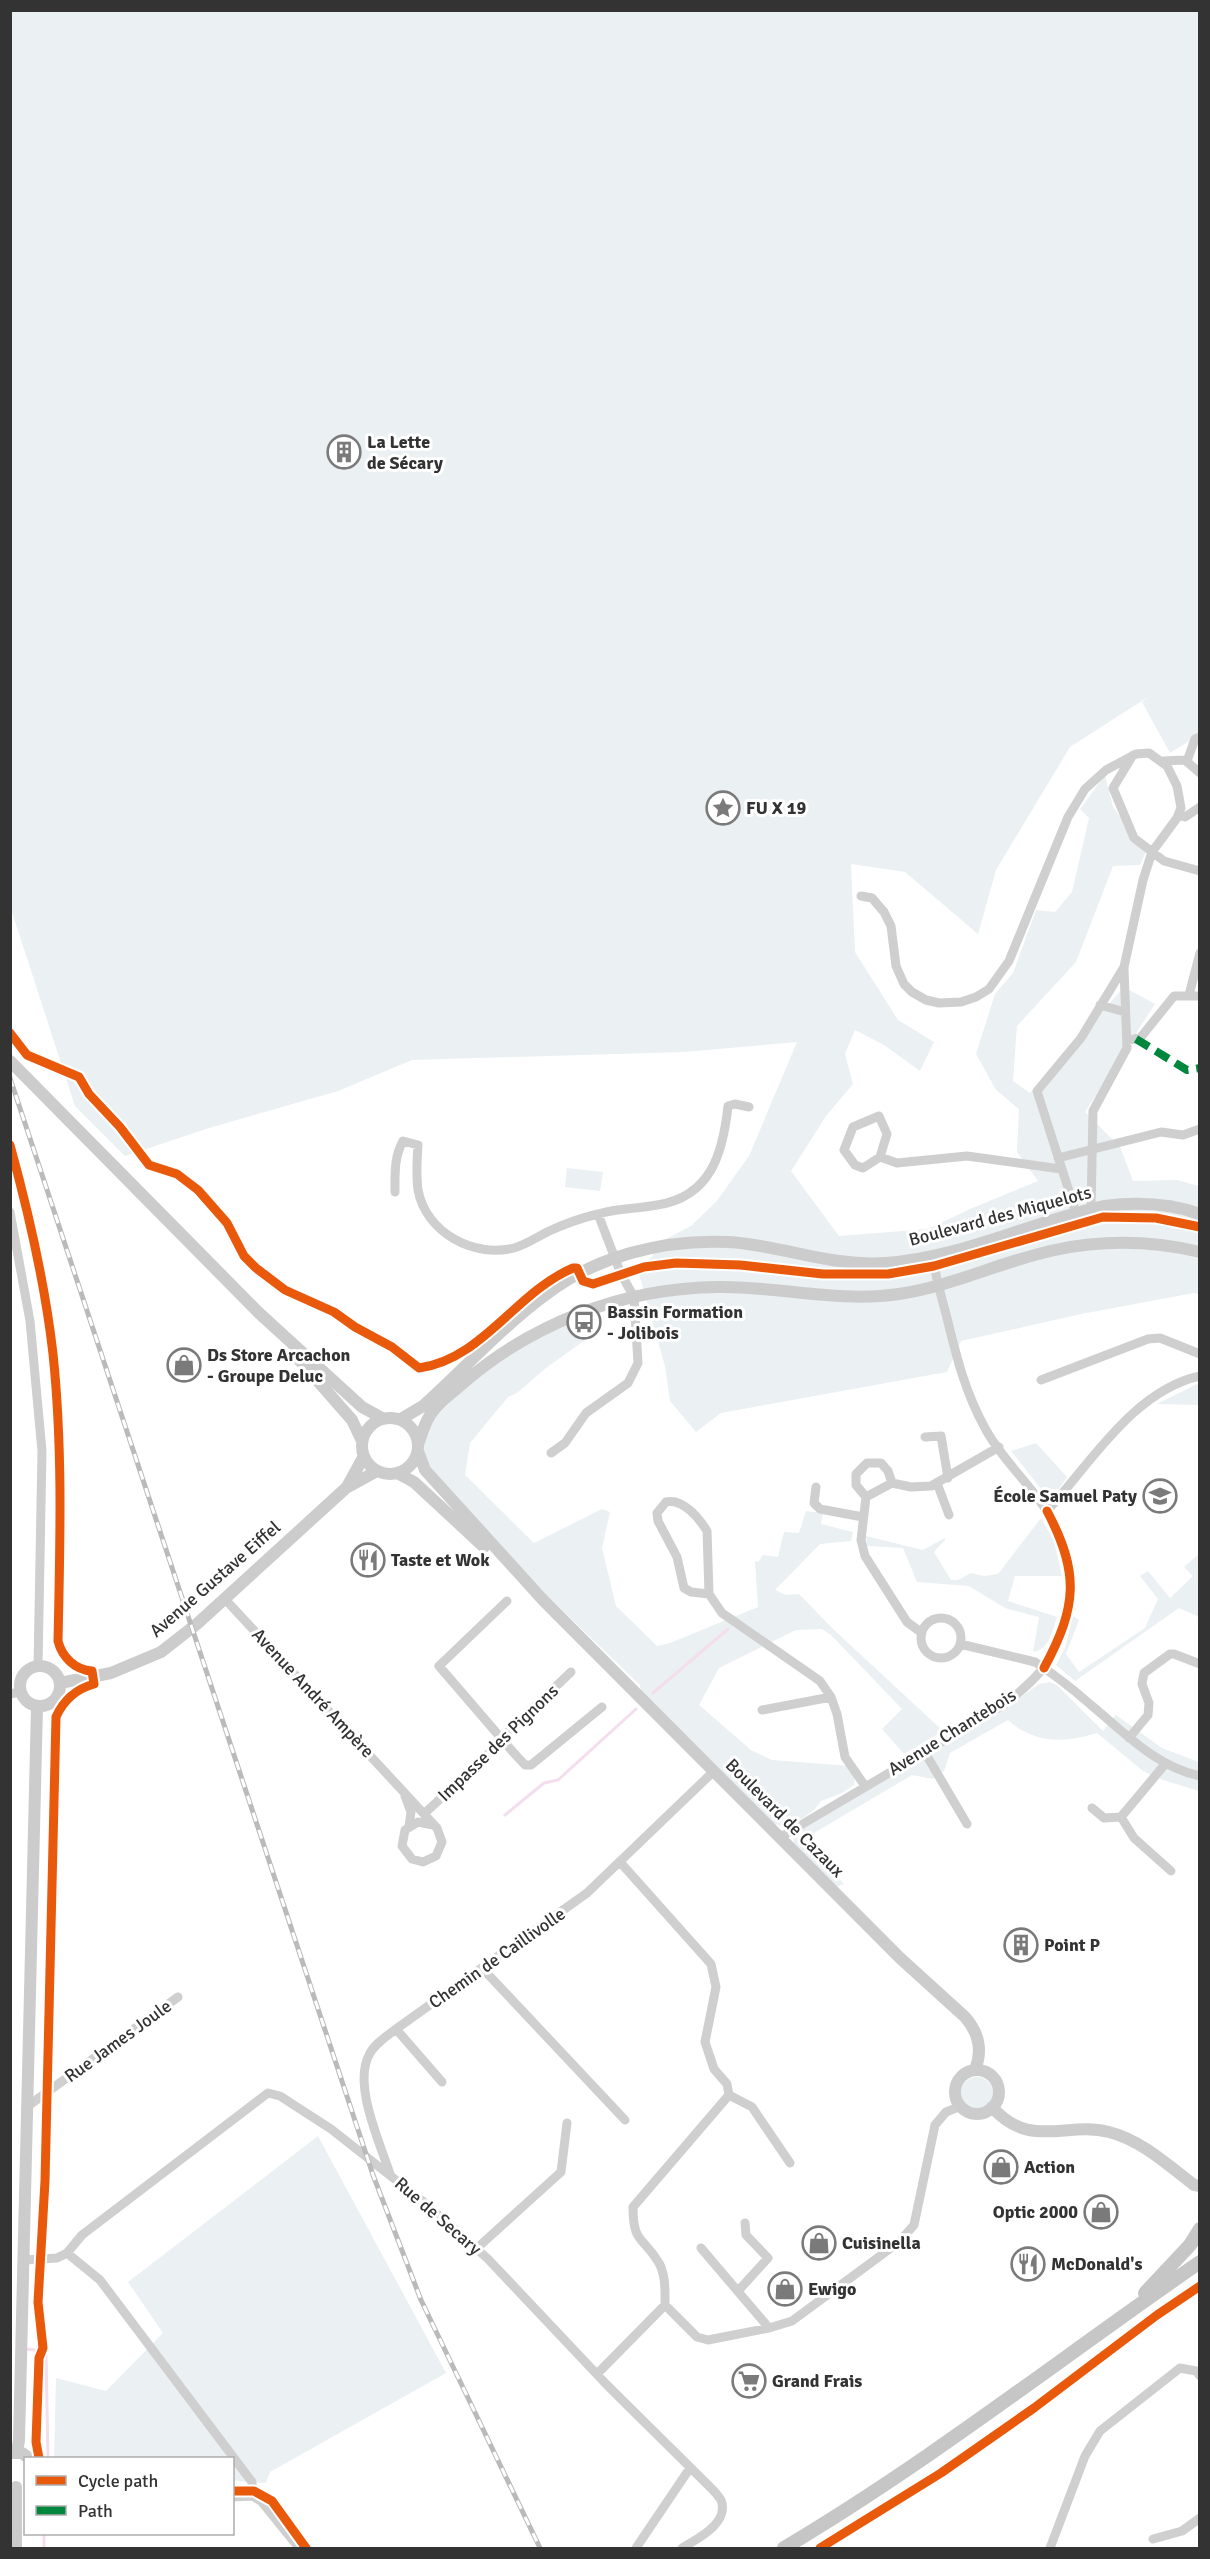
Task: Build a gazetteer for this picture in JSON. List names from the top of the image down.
{
  "streets": {
    "main road": ["Boulevard des Miquelots", "Avenue Gustave Eiffel", "Boulevard de Cazaux"],
    "street": [
      "Avenue André Ampère",
      "Avenue Chantebois",
      "Impasse des Pignons",
      "Chemin de Caillivolle",
      "Rue James Joule",
      "Rue de Secary"
    ]
  },
  "crossings": [
    ["Boulevard des Miquelots", "Avenue Gustave Eiffel"],
    ["Boulevard des Miquelots", "Avenue Chantebois"],
    ["Boulevard des Miquelots", "Boulevard de Cazaux"],
    ["Avenue Gustave Eiffel", "Avenue André Ampère"],
    ["Avenue Gustave Eiffel", "Boulevard de Cazaux"],
    ["Avenue André Ampère", "Impasse des Pignons"],
    ["Avenue Chantebois", "Boulevard de Cazaux"],
    ["Boulevard de Cazaux", "Chemin de Caillivolle"],
    ["Chemin de Caillivolle", "Rue de Secary"]
  ],
  "places": {
    "building": ["La Lette de Sécary", "Point P"],
    "place": ["FU X 19"],
    "bus stop": ["Bassin Formation - Jolibois"],
    "shop": [
      "Ds Store Arcachon - Groupe Deluc",
      "Action",
      "Optic 2000",
      "Cuisinella",
      "Ewigo"
    ],
    "school or university": ["École Samuel Paty"],
    "restaurant": ["Taste et Wok", "McDonald's"],
    "supermarket": ["Grand Frais"]
  },
  "legend": ["Cycle path", "Path"]
}
